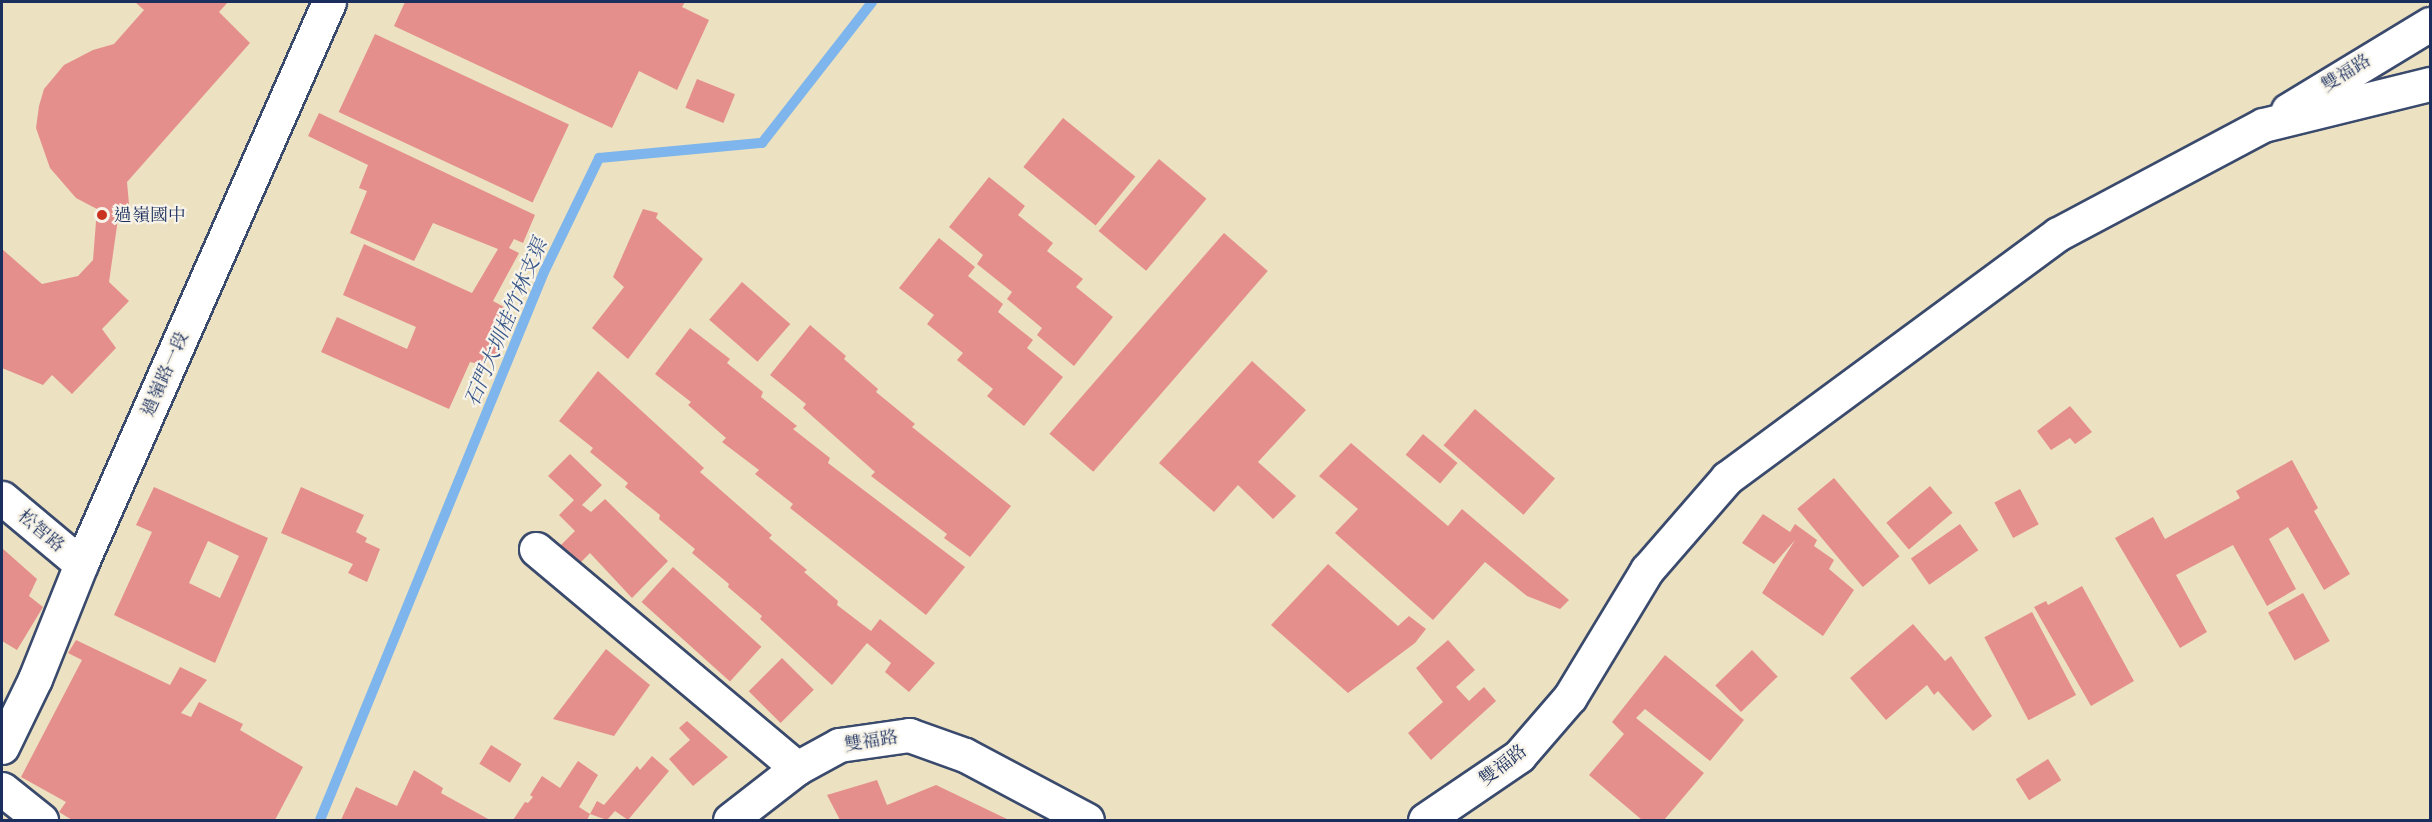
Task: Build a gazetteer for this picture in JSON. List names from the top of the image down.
{
  "streets": {
    "street": ["雙福路", "過嶺路一段", "松智路"]
  },
  "crossings": [
    ["過嶺路一段", "松智路"]
  ],
  "water": ["石門大圳桂竹林支渠"],
  "places": ["過嶺國中"]
}
